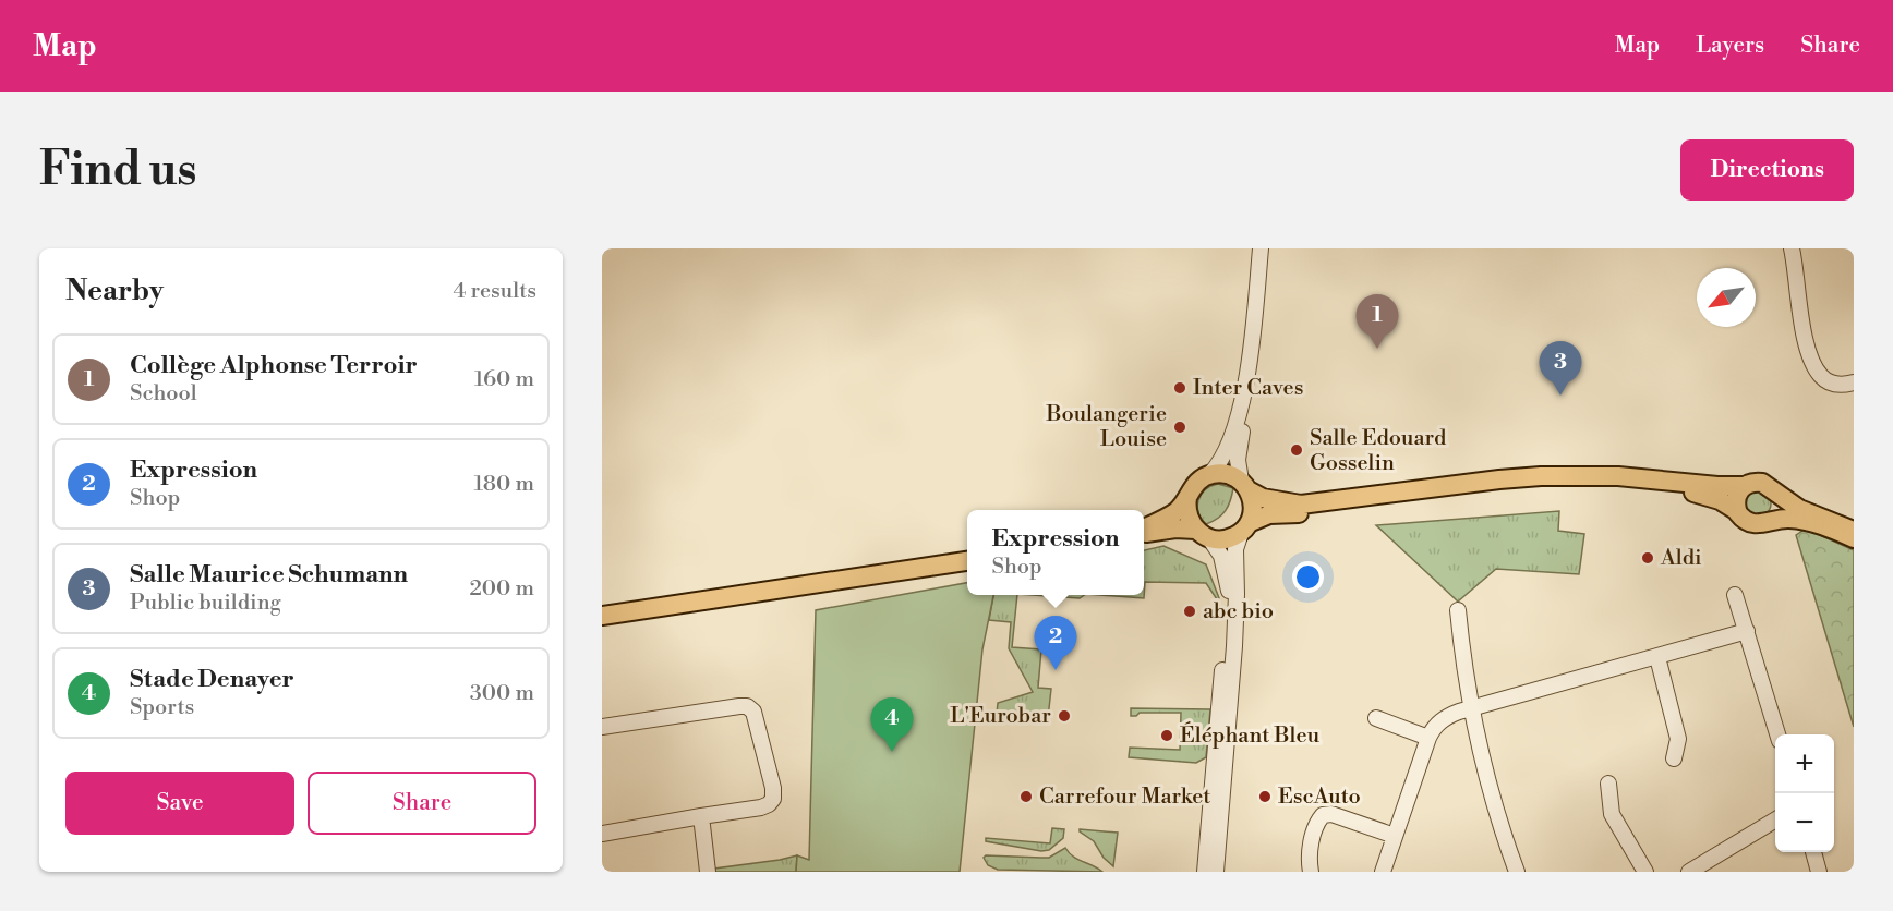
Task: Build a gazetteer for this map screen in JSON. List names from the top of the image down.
{
  "places": [
    "Inter Caves",
    "Boulangerie Louise",
    "Salle Edouard Gosselin",
    "Aldi",
    "abc bio",
    "L'Eurobar",
    "Éléphant Bleu",
    "Carrefour Market",
    "EscAuto"
  ],
  "north": "bottom left",
  "page": {
    "header": "Map",
    "nav": ["Map", "Layers", "Share"],
    "buttons": [
      "Directions",
      ["Save", "Share"]
    ],
    "title": "Find us",
    "heading": ["Nearby", "4 results"],
    "pins": [
      "1",
      "3",
      "2",
      "4"
    ],
    "list": [
      {
        "mark": "1",
        "name": "Collège Alphonse Terroir",
        "note": "School",
        "value": "160 m"
      },
      {
        "mark": "2",
        "name": "Expression",
        "note": "Shop",
        "value": "180 m"
      },
      {
        "mark": "3",
        "name": "Salle Maurice Schumann",
        "note": "Public building",
        "value": "200 m"
      },
      {
        "mark": "4",
        "name": "Stade Denayer",
        "note": "Sports",
        "value": "300 m"
      }
    ],
    "popup": ["Expression", "Shop"],
    "map_buttons": ["+", "−"]
  }
}
